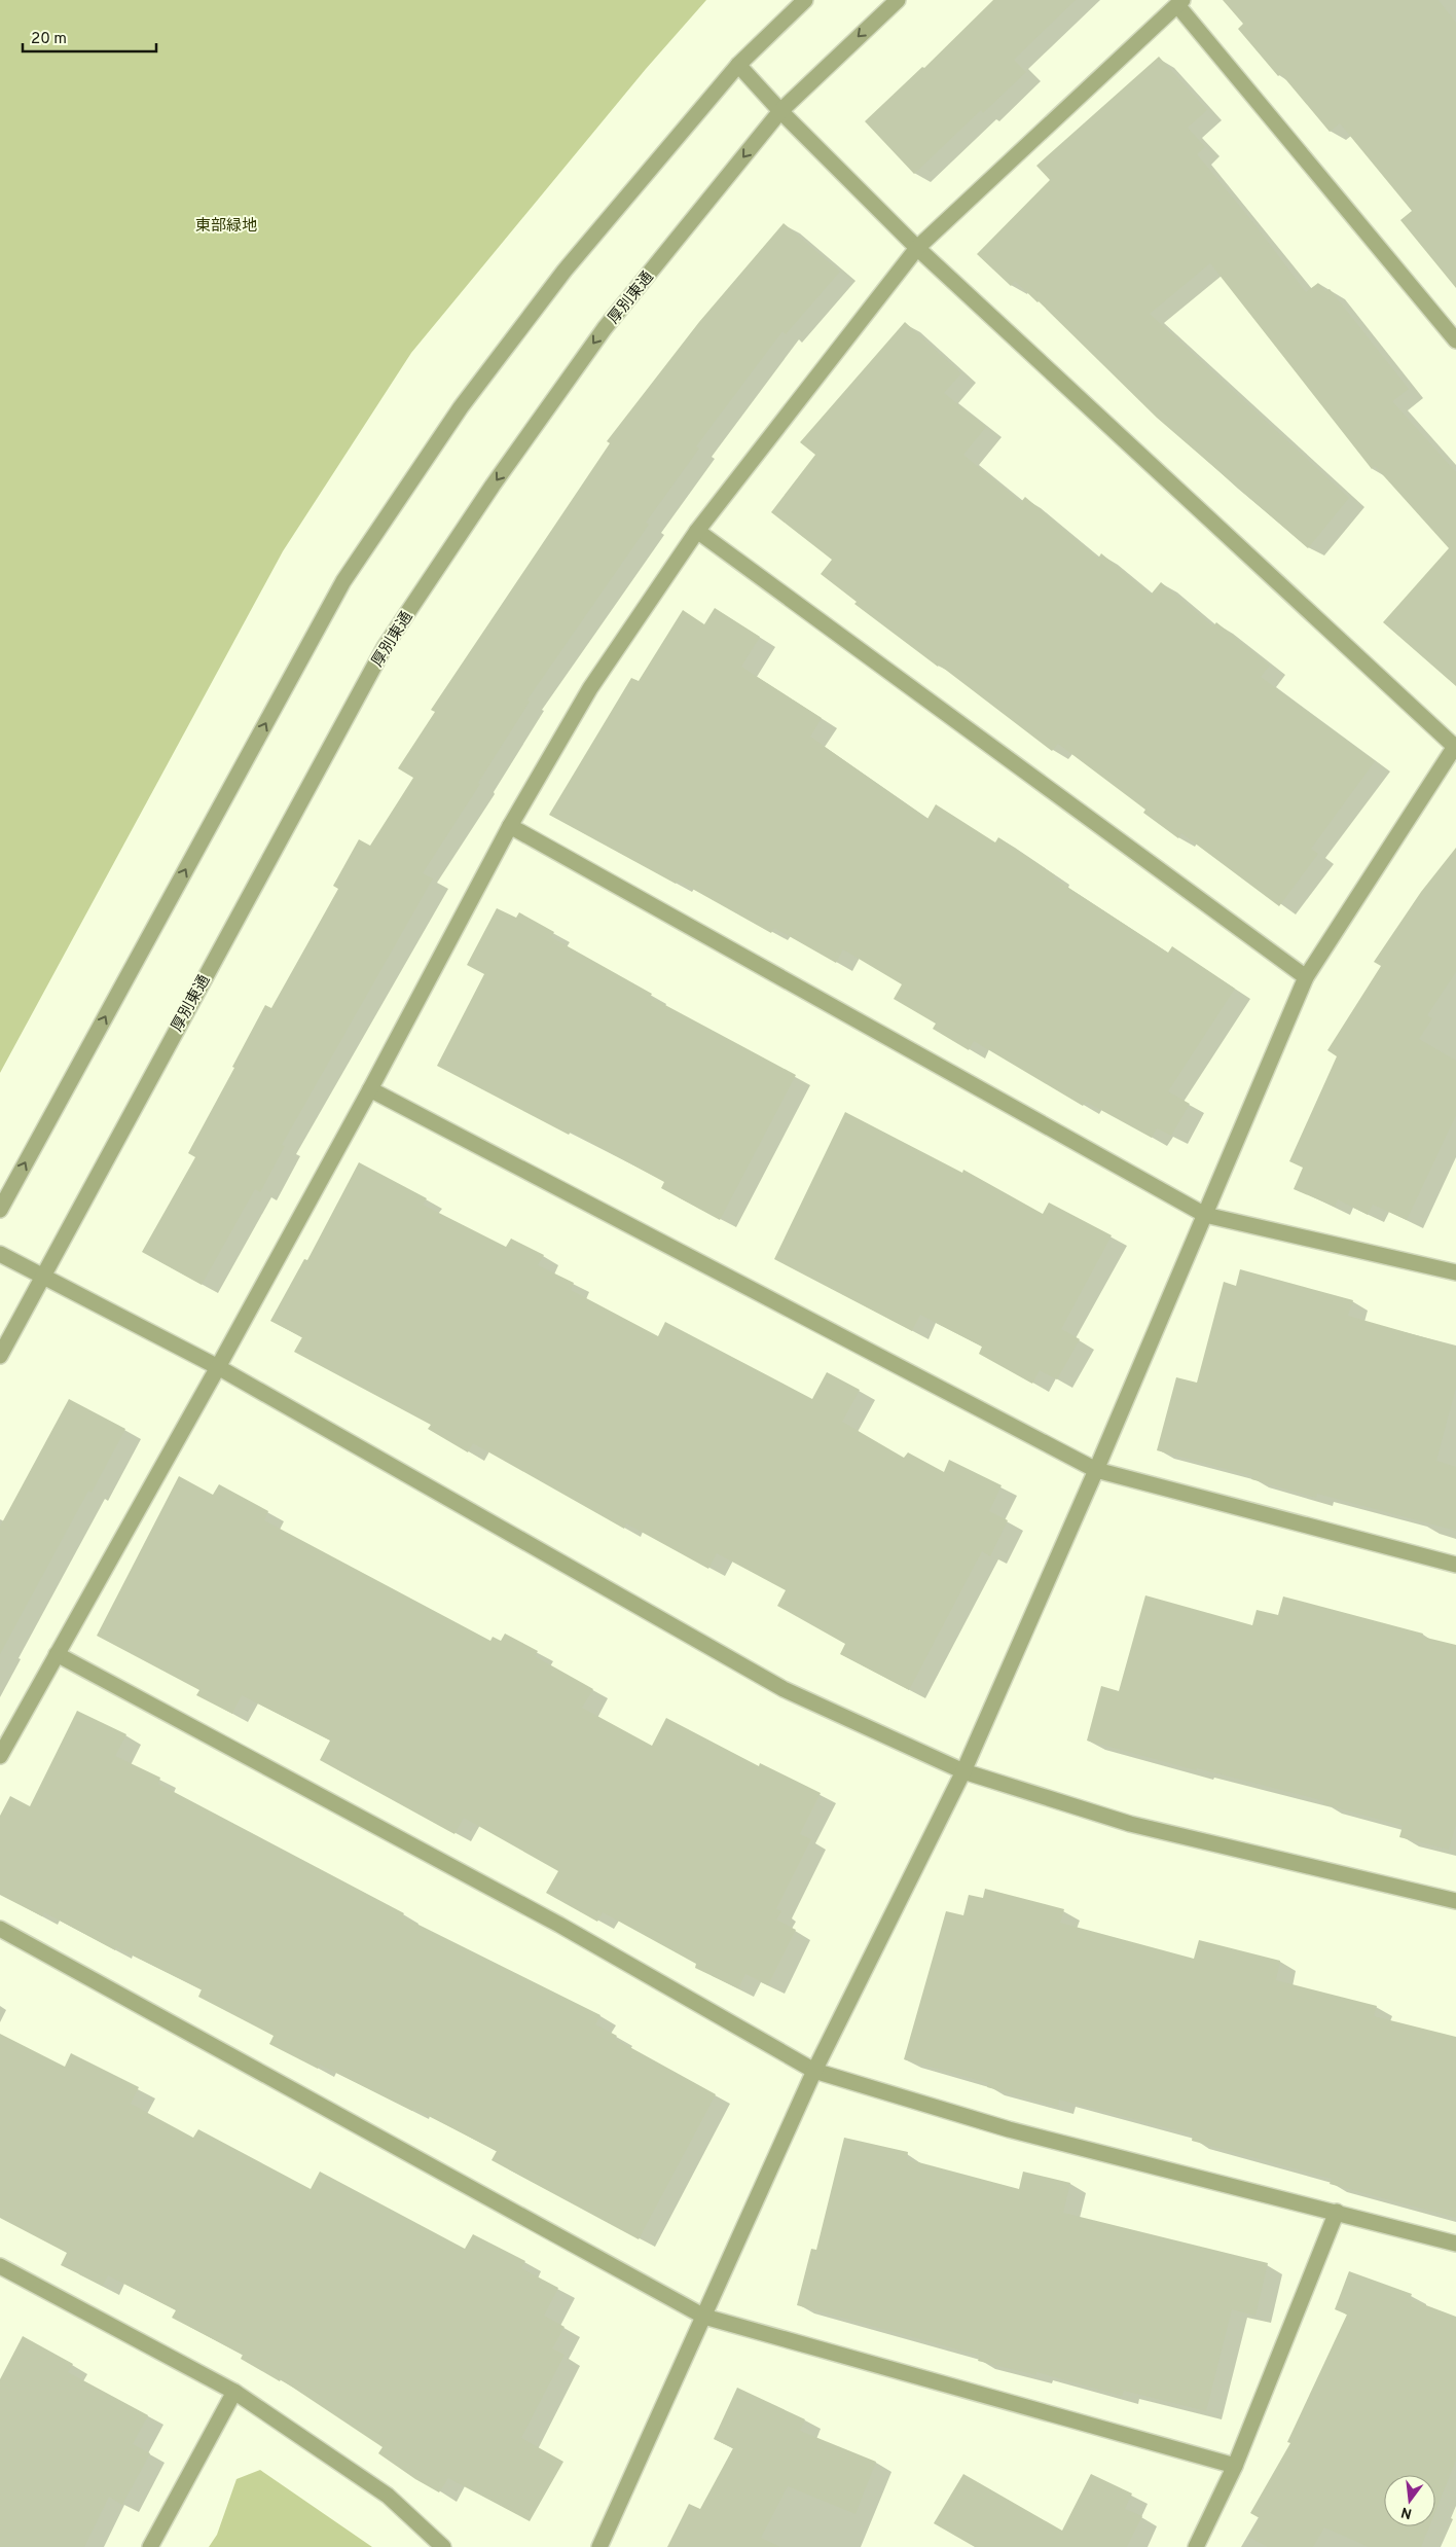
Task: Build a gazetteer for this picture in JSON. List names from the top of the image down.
{
  "streets": {
    "street": ["厚別東通"]
  },
  "parks": ["東部緑地"],
  "scale_bar": "20 m",
  "north": "bottom"
}
